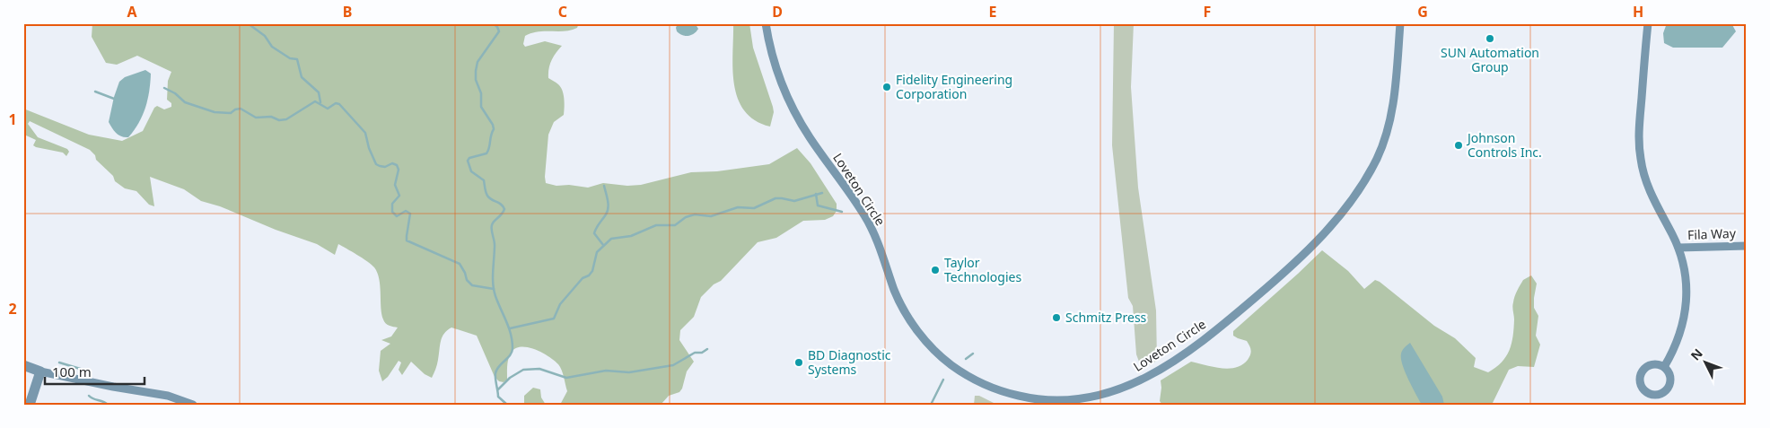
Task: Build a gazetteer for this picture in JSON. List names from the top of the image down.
{
  "streets": {
    "street": ["Loveton Circle", "Fila Way"]
  },
  "places": [
    "SUN Automation Group",
    "Fidelity Engineering Corporation",
    "Johnson Controls Inc.",
    "Taylor Technologies",
    "Schmitz Press",
    "BD Diagnostic Systems"
  ],
  "scale_bar": "100 m",
  "north": "top left",
  "grid": {
    "columns": [
      "A",
      "B",
      "C",
      "D",
      "E",
      "F",
      "G",
      "H"
    ],
    "rows": ["1", "2"]
  }
}
